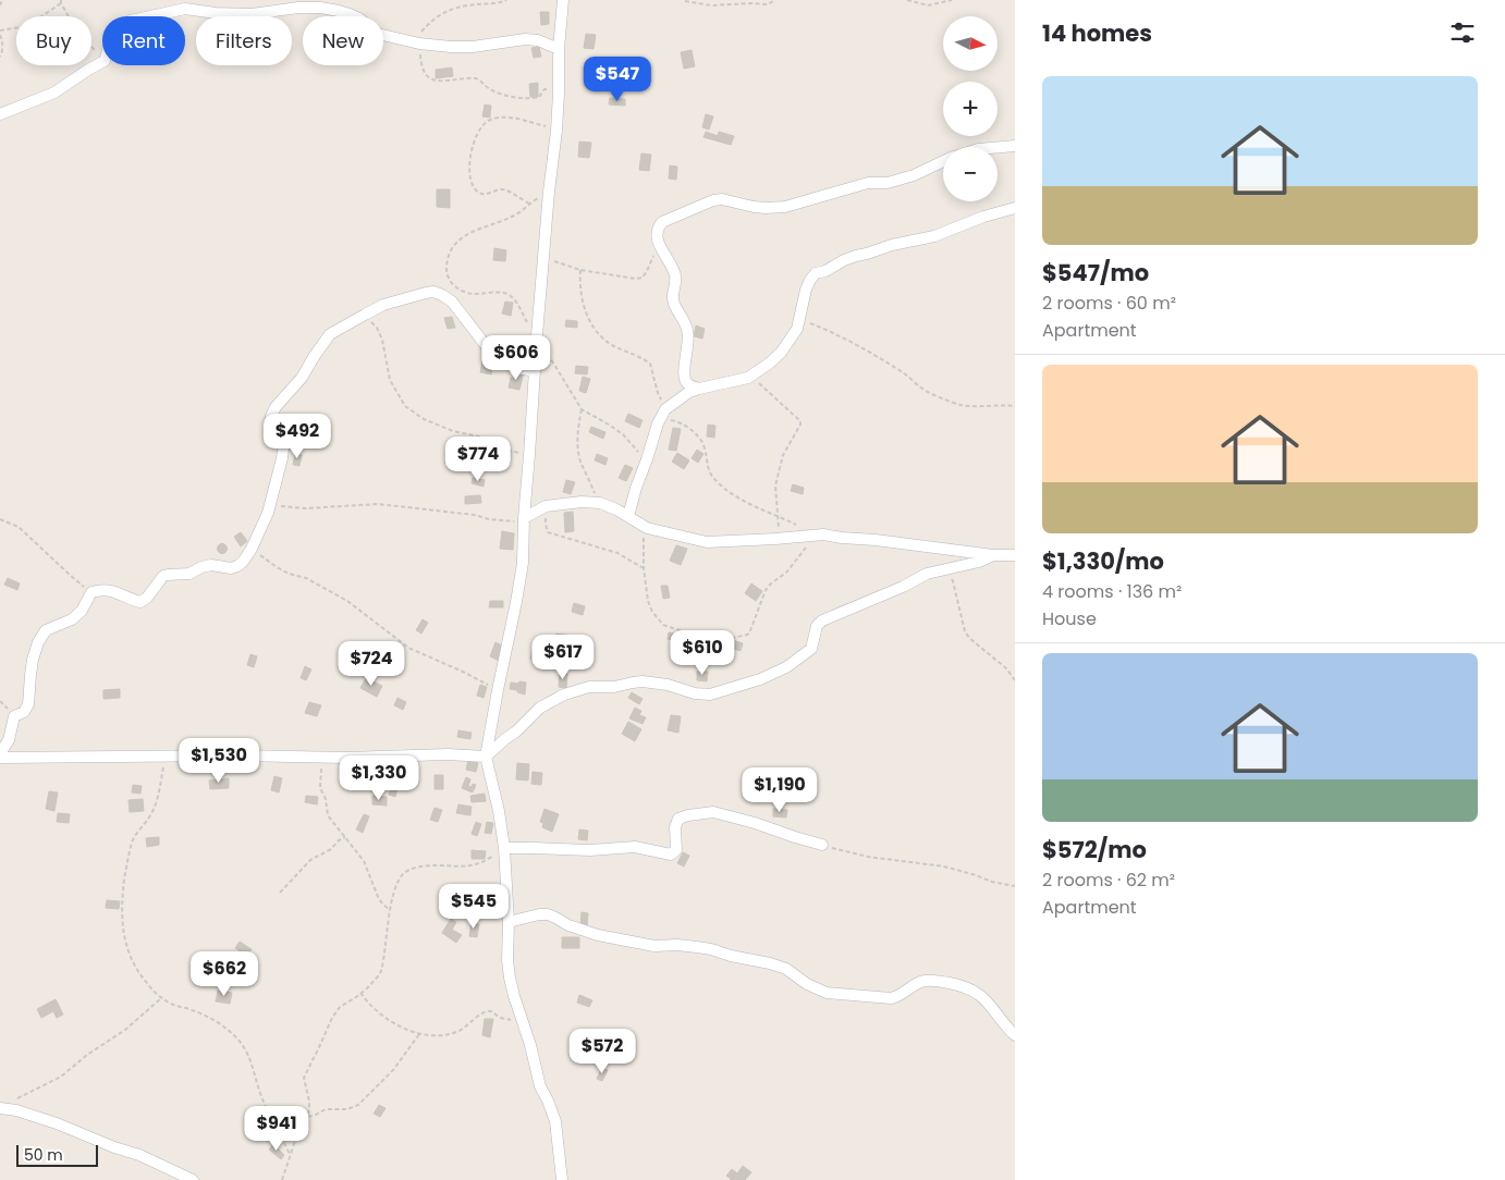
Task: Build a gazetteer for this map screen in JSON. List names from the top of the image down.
{
  "scale_bar": "50 m",
  "north": "right",
  "page": {
    "heading": "14 homes",
    "map_buttons": ["+", "−"],
    "chip": [
      "Buy",
      "Rent",
      "Filters",
      "New"
    ],
    "price": [
      "$547",
      "$606",
      "$492",
      "$774",
      "$610",
      "$617",
      "$724",
      "$1,530",
      "$1,330",
      "$1,190",
      "$545",
      "$662",
      "$572",
      "$941"
    ],
    "list": [
      {
        "name": "$547/mo",
        "note": "2 rooms · 60 m² · Apartment"
      },
      {
        "name": "$1,330/mo",
        "note": "4 rooms · 136 m² · House"
      },
      {
        "name": "$572/mo",
        "note": "2 rooms · 62 m² · Apartment"
      }
    ],
    "scale": "50 m"
  }
}
